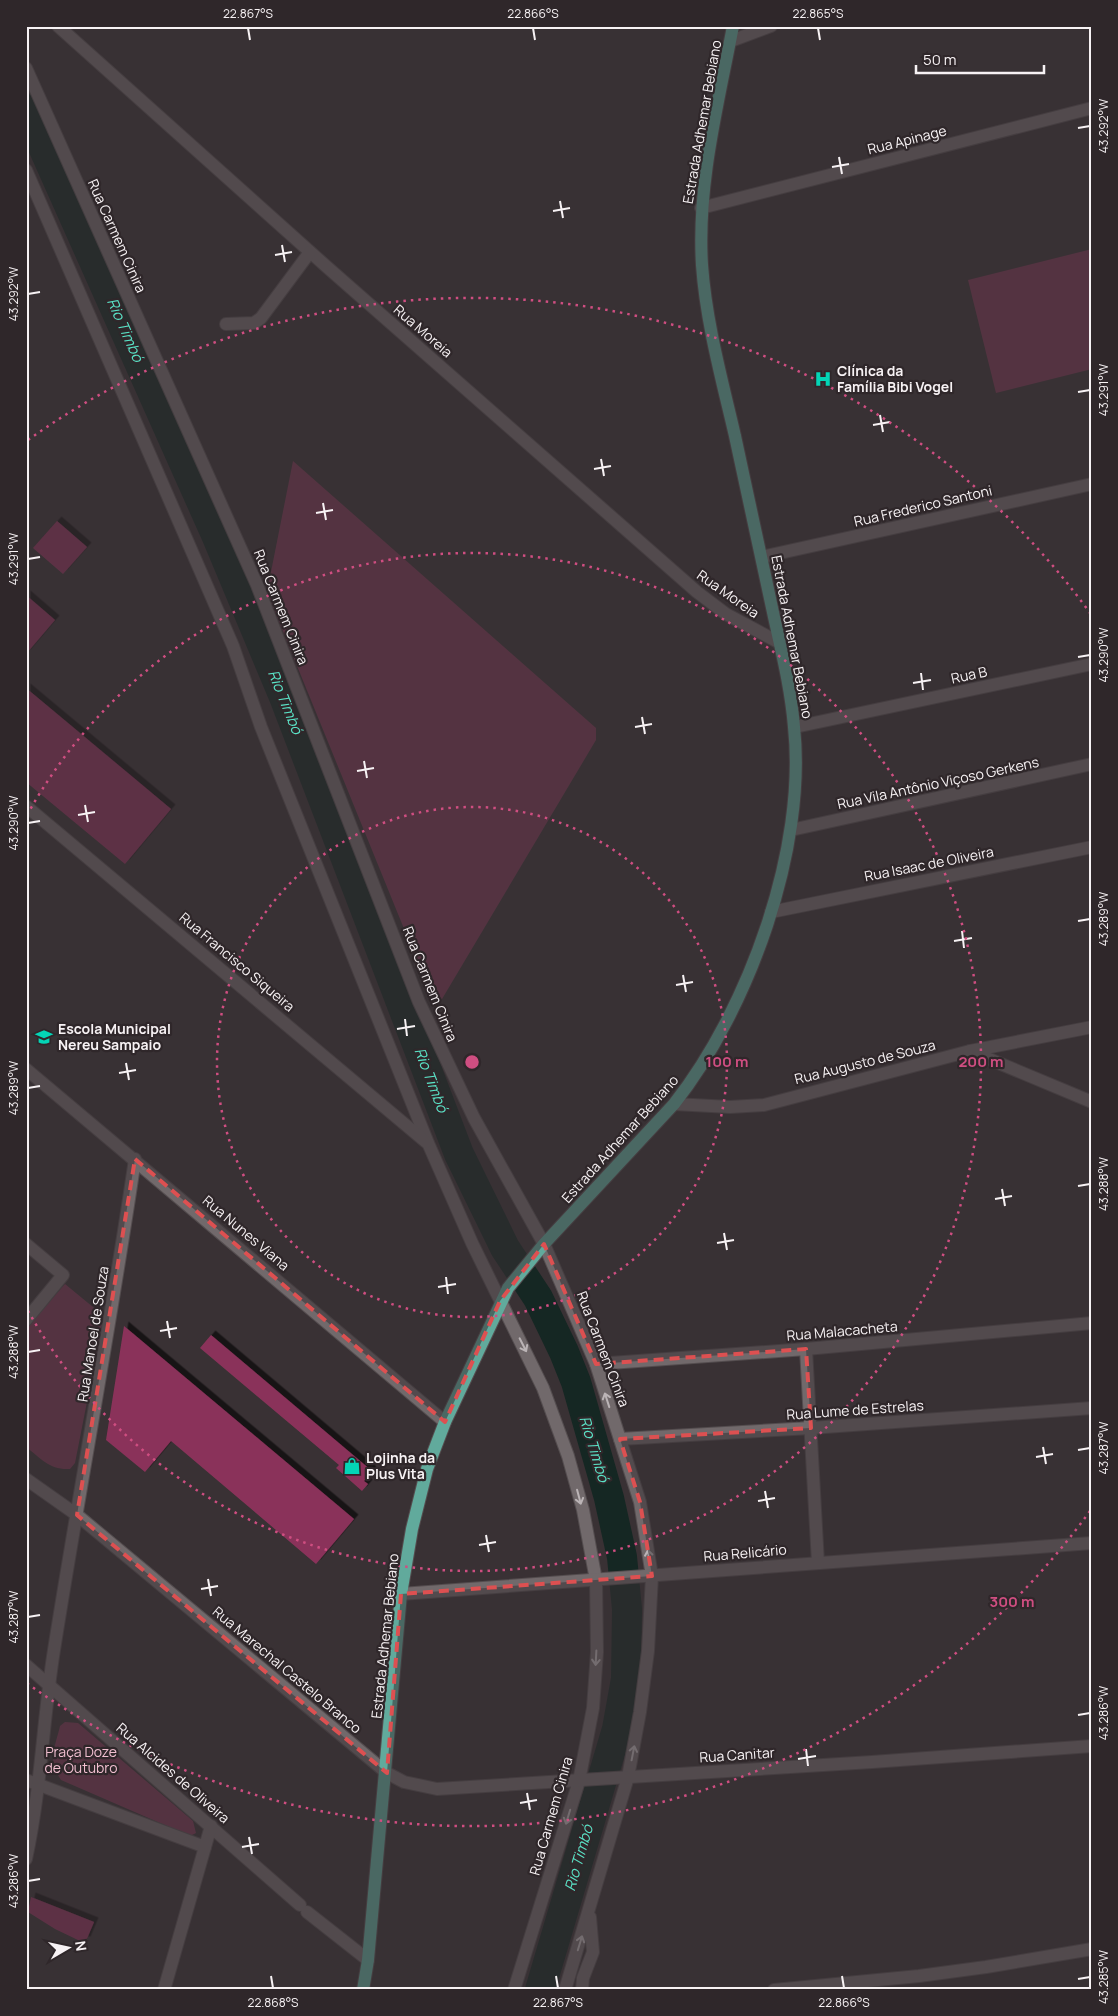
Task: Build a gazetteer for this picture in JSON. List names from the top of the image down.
{
  "streets": {
    "main road": ["Estrada Adhemar Bebiano"],
    "street": [
      "Rua Apinage",
      "Rua Carmem Cinira",
      "Rua Moreia",
      "Rua Frederico Santoni",
      "Rua B",
      "Rua Vila Antônio Viçoso Gerkens",
      "Rua Isaac de Oliveira",
      "Rua Francisco Siqueira",
      "Rua Augusto de Souza",
      "Rua Nunes Viana",
      "Rua Malacacheta",
      "Rua Manoel de Souza",
      "Rua Lume de Estrelas",
      "Rua Relicário",
      "Rua Marechal Castelo Branco",
      "Rua Canitar",
      "Rua Alcides de Oliveira"
    ]
  },
  "crossings": [
    ["Estrada Adhemar Bebiano", "Rua Apinage"],
    ["Estrada Adhemar Bebiano", "Rua Carmem Cinira"],
    ["Estrada Adhemar Bebiano", "Rua Moreia"],
    ["Estrada Adhemar Bebiano", "Rua Frederico Santoni"],
    ["Estrada Adhemar Bebiano", "Rua B"],
    ["Estrada Adhemar Bebiano", "Rua Vila Antônio Viçoso Gerkens"],
    ["Estrada Adhemar Bebiano", "Rua Isaac de Oliveira"],
    ["Estrada Adhemar Bebiano", "Rua Augusto de Souza"],
    ["Estrada Adhemar Bebiano", "Rua Nunes Viana"],
    ["Estrada Adhemar Bebiano", "Rua Relicário"],
    ["Estrada Adhemar Bebiano", "Rua Marechal Castelo Branco"],
    ["Estrada Adhemar Bebiano", "Rua Canitar"],
    ["Estrada Adhemar Bebiano", "Rua Alcides de Oliveira"],
    ["Rua Carmem Cinira", "Rua Francisco Siqueira"],
    ["Rua Carmem Cinira", "Rua Malacacheta"],
    ["Rua Carmem Cinira", "Rua Lume de Estrelas"],
    ["Rua Carmem Cinira", "Rua Relicário"],
    ["Rua Carmem Cinira", "Rua Canitar"],
    ["Rua Nunes Viana", "Rua Manoel de Souza"],
    ["Rua Manoel de Souza", "Rua Marechal Castelo Branco"],
    ["Rua Manoel de Souza", "Rua Alcides de Oliveira"],
    ["Rua Marechal Castelo Branco", "Rua Canitar"]
  ],
  "water": ["Rio Timbó"],
  "parks": ["Praça Doze de Outubro"],
  "places": {
    "hospital": ["Clínica da Família Bibi Vogel"],
    "school or university": ["Escola Municipal Nereu Sampaio"],
    "shop": ["Lojinha da Plus Vita"]
  },
  "scale_bar": "50 m",
  "north": "right",
  "coordinates": [
    "22.867°S",
    "22.866°S",
    "22.865°S",
    "43.292°W",
    "43.291°W",
    "43.290°W",
    "43.289°W",
    "43.288°W",
    "43.287°W",
    "43.286°W",
    "43.285°W",
    "22.868°S"
  ],
  "rings": ["100 m", "200 m", "300 m"]
}
